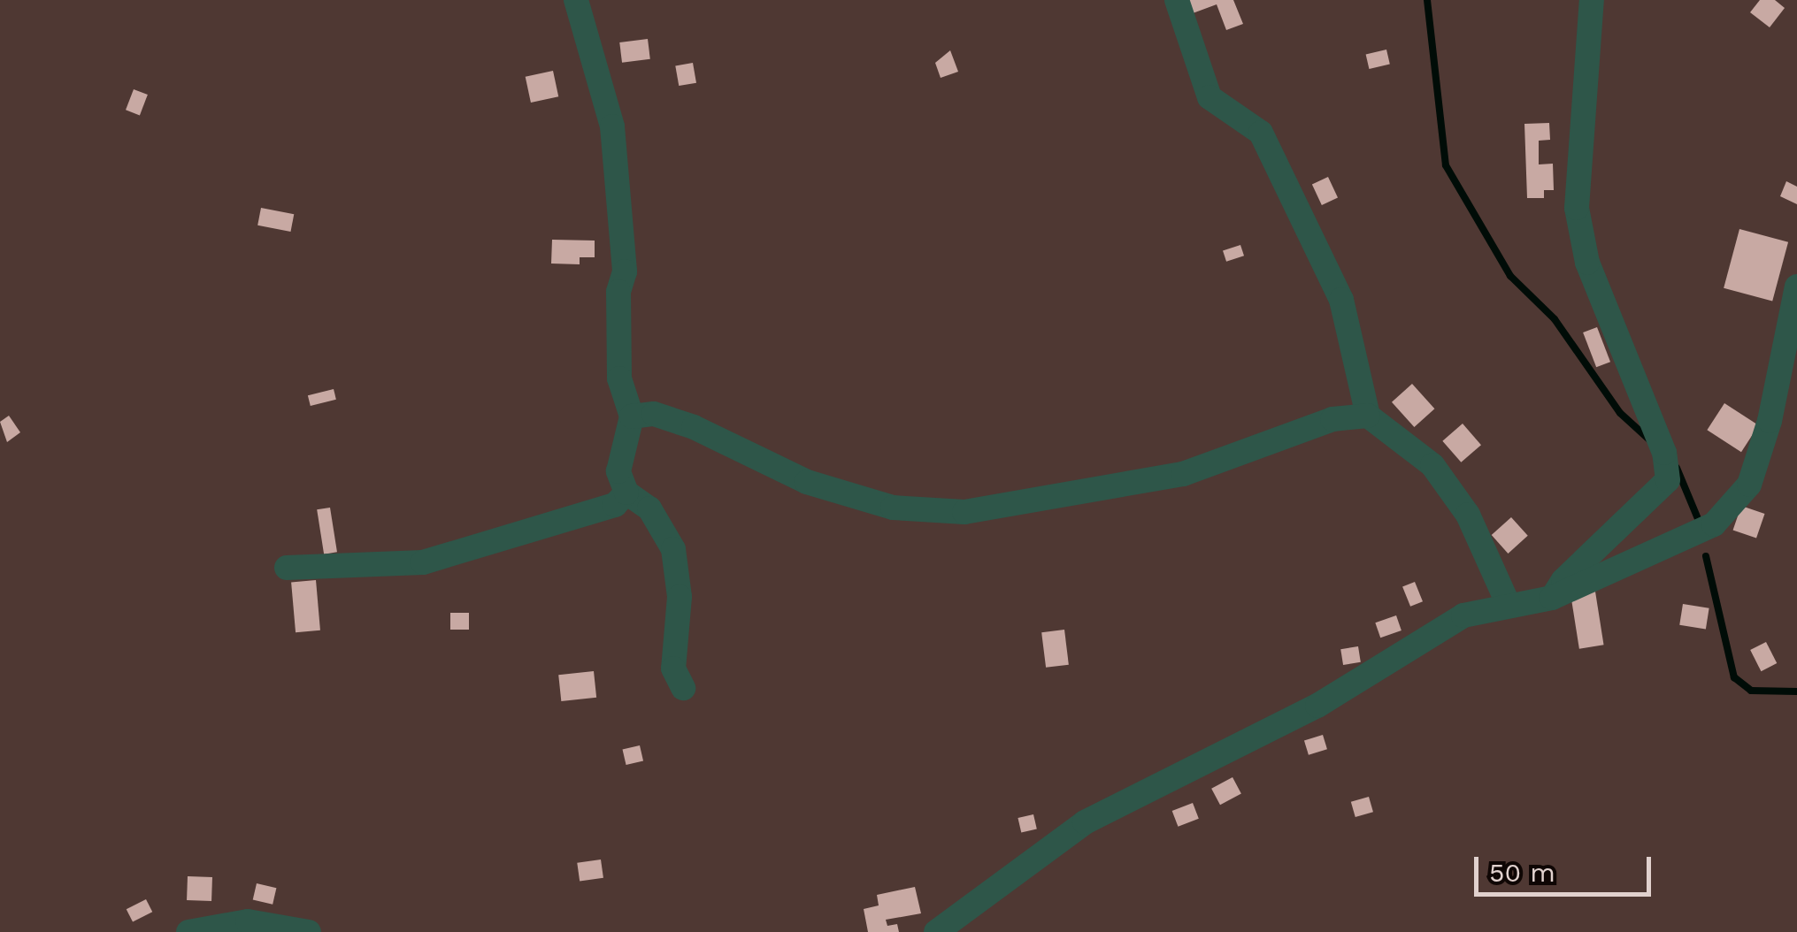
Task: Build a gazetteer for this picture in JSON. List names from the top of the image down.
{
  "scale_bar": "50 m"
}
